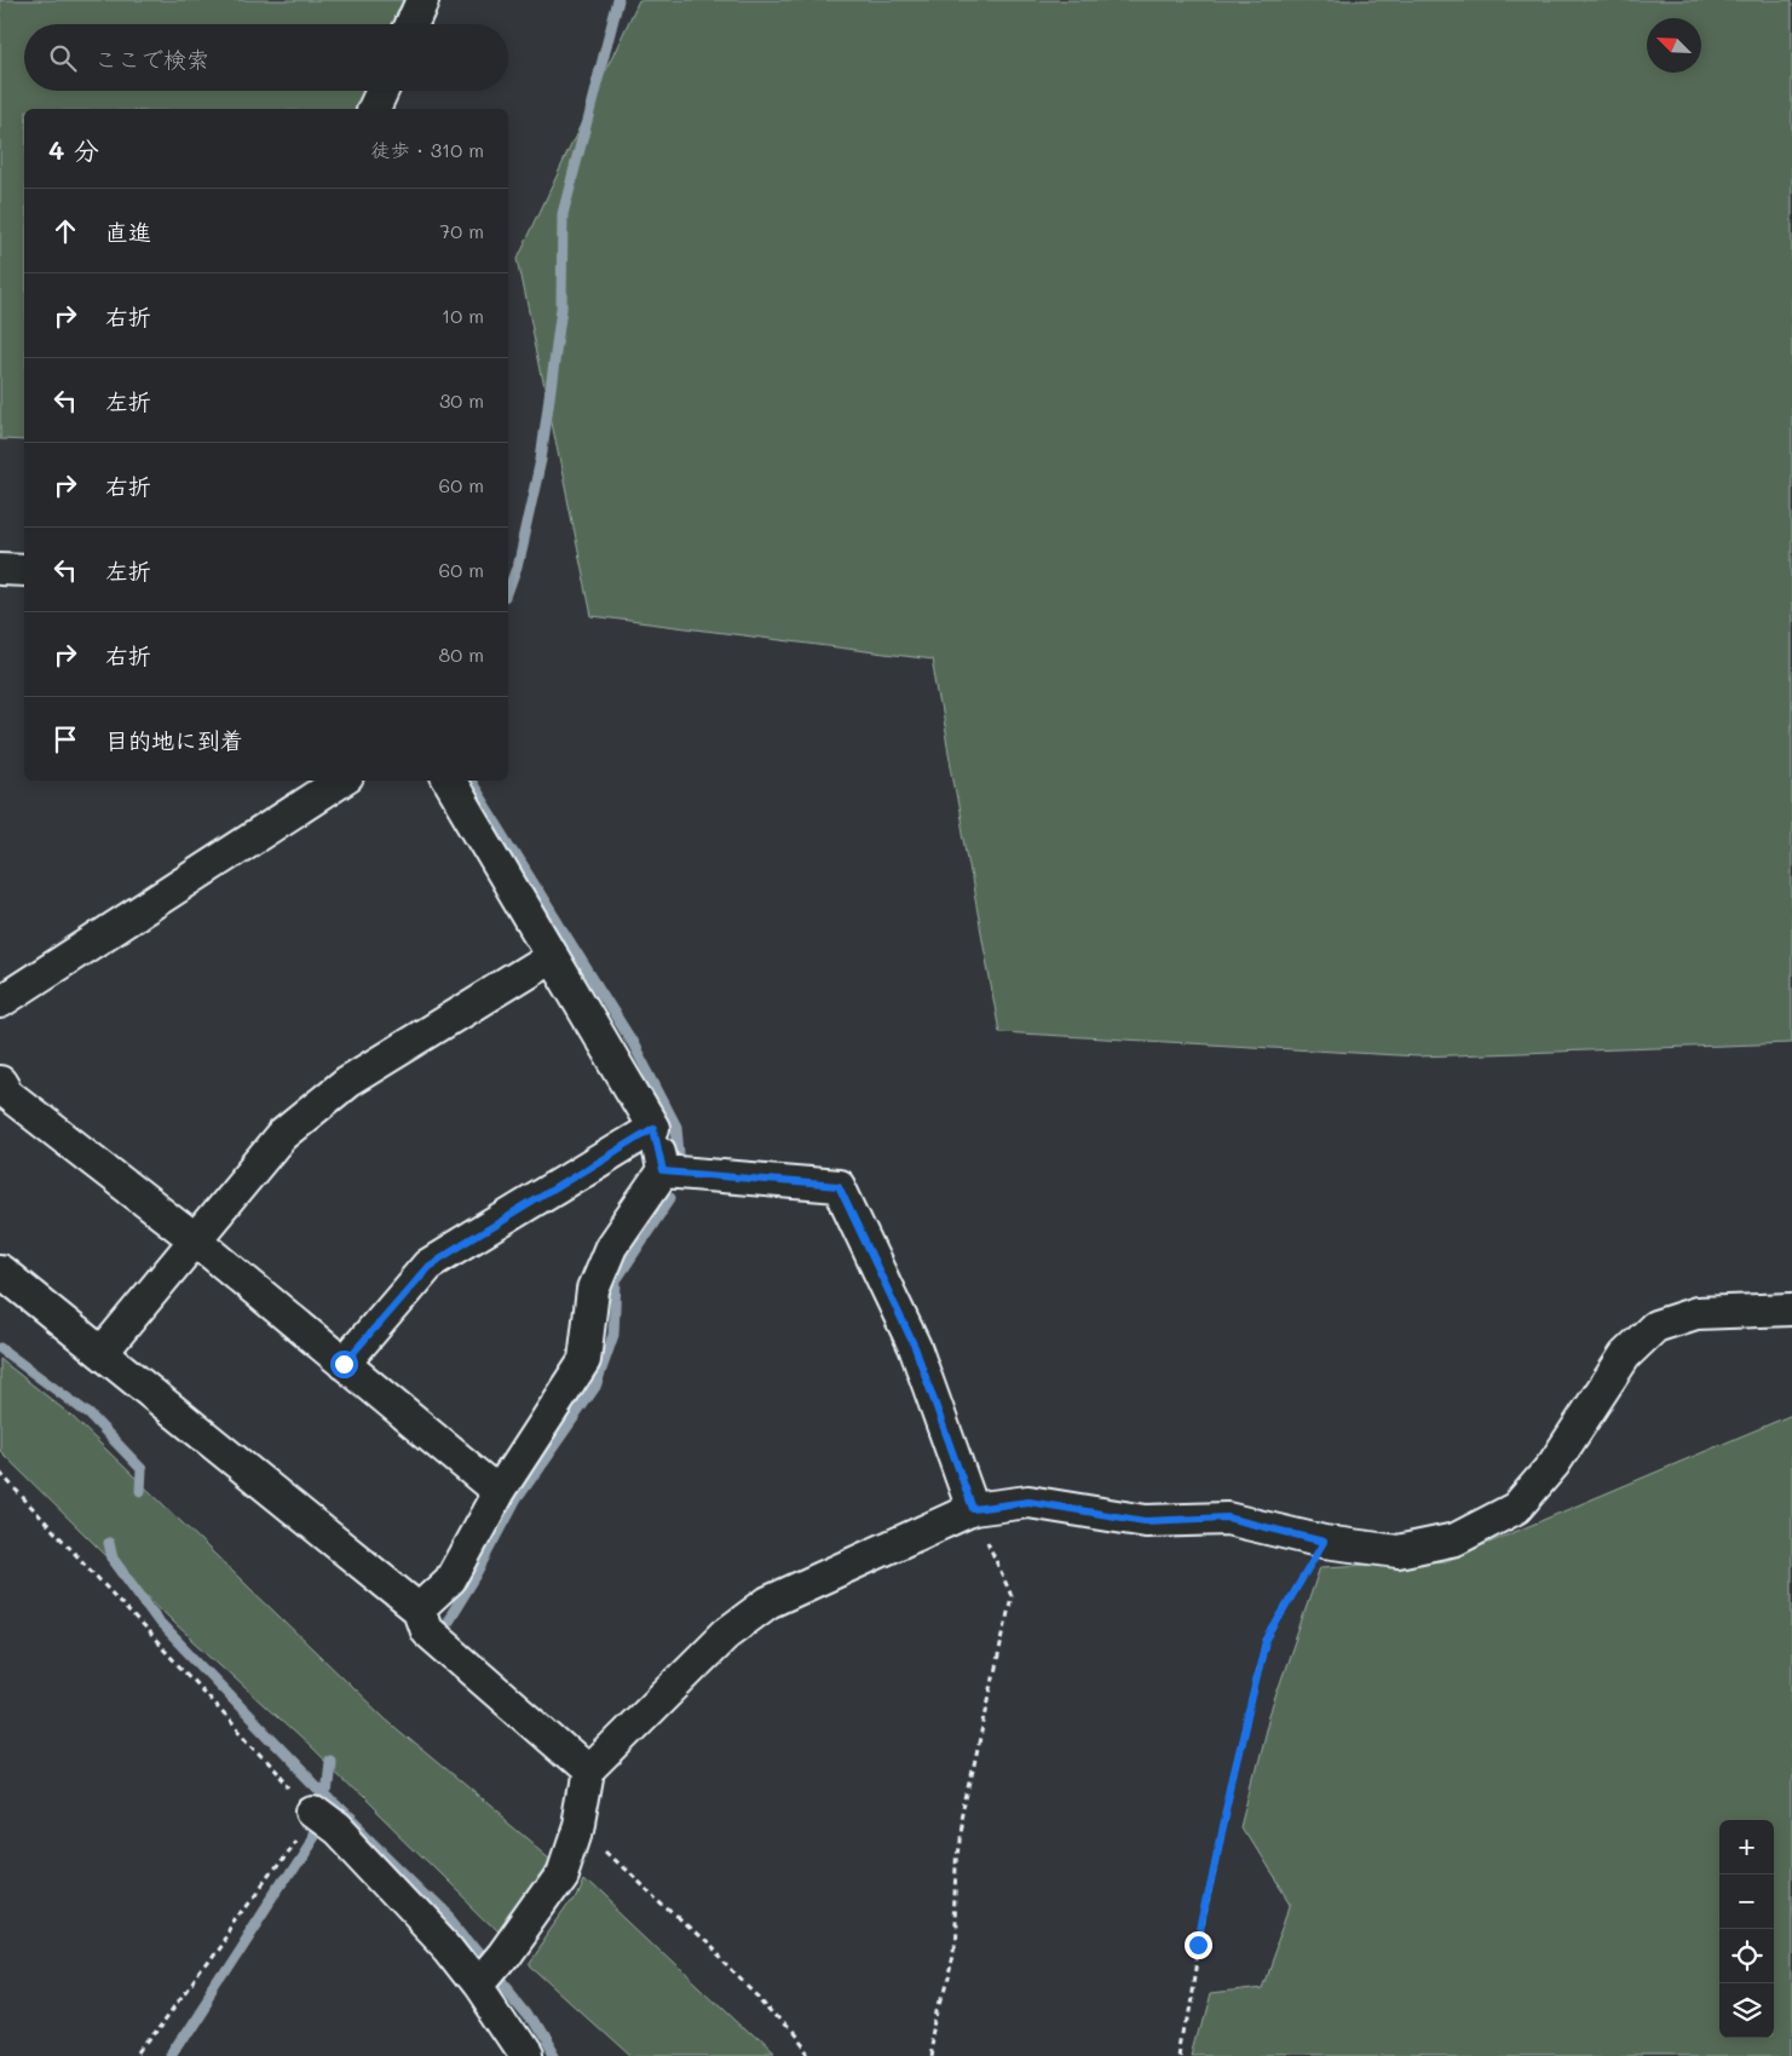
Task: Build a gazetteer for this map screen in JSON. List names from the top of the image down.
{
  "north": "top left",
  "page": {
    "search": "ここで検索",
    "heading": ["4 分", "徒歩 · 310 m"],
    "list": [
      ["直進", "70 m"],
      ["右折", "10 m"],
      ["左折", "30 m"],
      ["右折", "60 m"],
      ["左折", "60 m"],
      ["右折", "80 m"],
      "目的地に到着"
    ],
    "map_buttons": ["+", "−"]
  }
}
